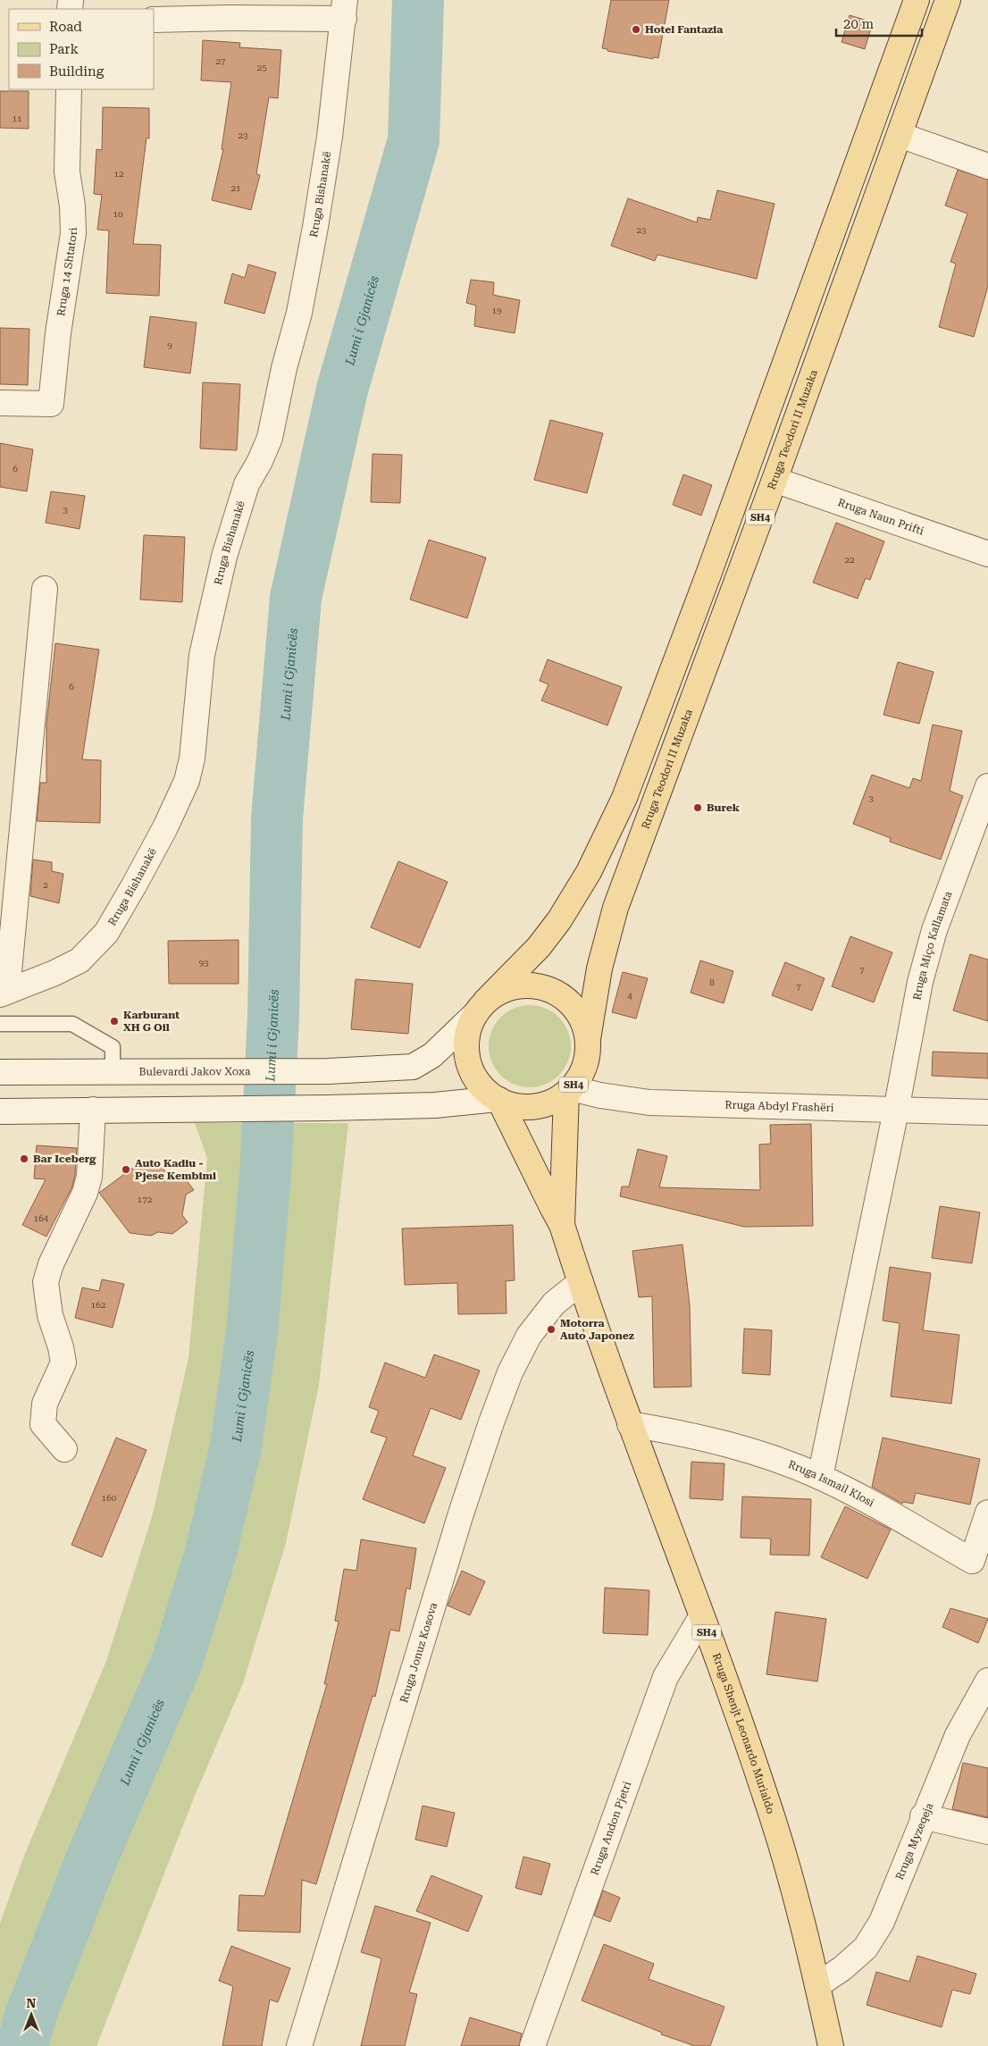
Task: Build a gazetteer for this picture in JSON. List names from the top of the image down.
{
  "streets": {
    "main road": ["Rruga Teodori II Muzaka", "SH4", "Rruga Shenjt Leonardo Murialdo"],
    "street": [
      "Rruga Bishanakë",
      "Rruga 14 Shtatori",
      "Rruga Naun Prifti",
      "Rruga Miço Kallamata",
      "Bulevardi Jakov Xoxa",
      "Rruga Abdyl Frashëri",
      "Rruga Ismail Klosi",
      "Rruga Jonuz Kosova",
      "Rruga Andon Pjetri",
      "Rruga Myzeqeja"
    ]
  },
  "crossings": [
    ["Rruga Teodori II Muzaka", "Rruga Naun Prifti"],
    ["Rruga Teodori II Muzaka", "SH4"],
    ["Rruga Teodori II Muzaka", "Bulevardi Jakov Xoxa"],
    ["Rruga Teodori II Muzaka", "Rruga Abdyl Frashëri"],
    ["Rruga Teodori II Muzaka", "Rruga Shenjt Leonardo Murialdo"],
    ["SH4", "Bulevardi Jakov Xoxa"],
    ["SH4", "Rruga Abdyl Frashëri"],
    ["SH4", "Rruga Shenjt Leonardo Murialdo"],
    ["Rruga Miço Kallamata", "Rruga Abdyl Frashëri"],
    ["Rruga Miço Kallamata", "Rruga Ismail Klosi"],
    ["Bulevardi Jakov Xoxa", "Rruga Abdyl Frashëri"],
    ["Bulevardi Jakov Xoxa", "Rruga Shenjt Leonardo Murialdo"],
    ["Rruga Abdyl Frashëri", "Rruga Shenjt Leonardo Murialdo"],
    ["Rruga Ismail Klosi", "Rruga Shenjt Leonardo Murialdo"],
    ["Rruga Jonuz Kosova", "Rruga Shenjt Leonardo Murialdo"],
    ["Rruga Shenjt Leonardo Murialdo", "Rruga Andon Pjetri"],
    ["Rruga Shenjt Leonardo Murialdo", "Rruga Myzeqeja"]
  ],
  "water": ["Lumi i Gjanicës"],
  "places": [
    "Hotel Fantazia",
    "Burek",
    "Karburant XH G Oil",
    "Bar Iceberg",
    "Auto Kadiu - Pjese Kembimi",
    "Motorra Auto Japonez"
  ],
  "house_numbers": [
    "27",
    "25",
    "11",
    "23",
    "12",
    "21",
    "10",
    "23",
    "19",
    "9",
    "6",
    "3",
    "22",
    "6",
    "3",
    "2",
    "93",
    "7",
    "8",
    "7",
    "4",
    "172",
    "164",
    "162",
    "160"
  ],
  "legend": ["Road", "Park", "Building"],
  "scale_bar": "20 m",
  "north": "top"
}
